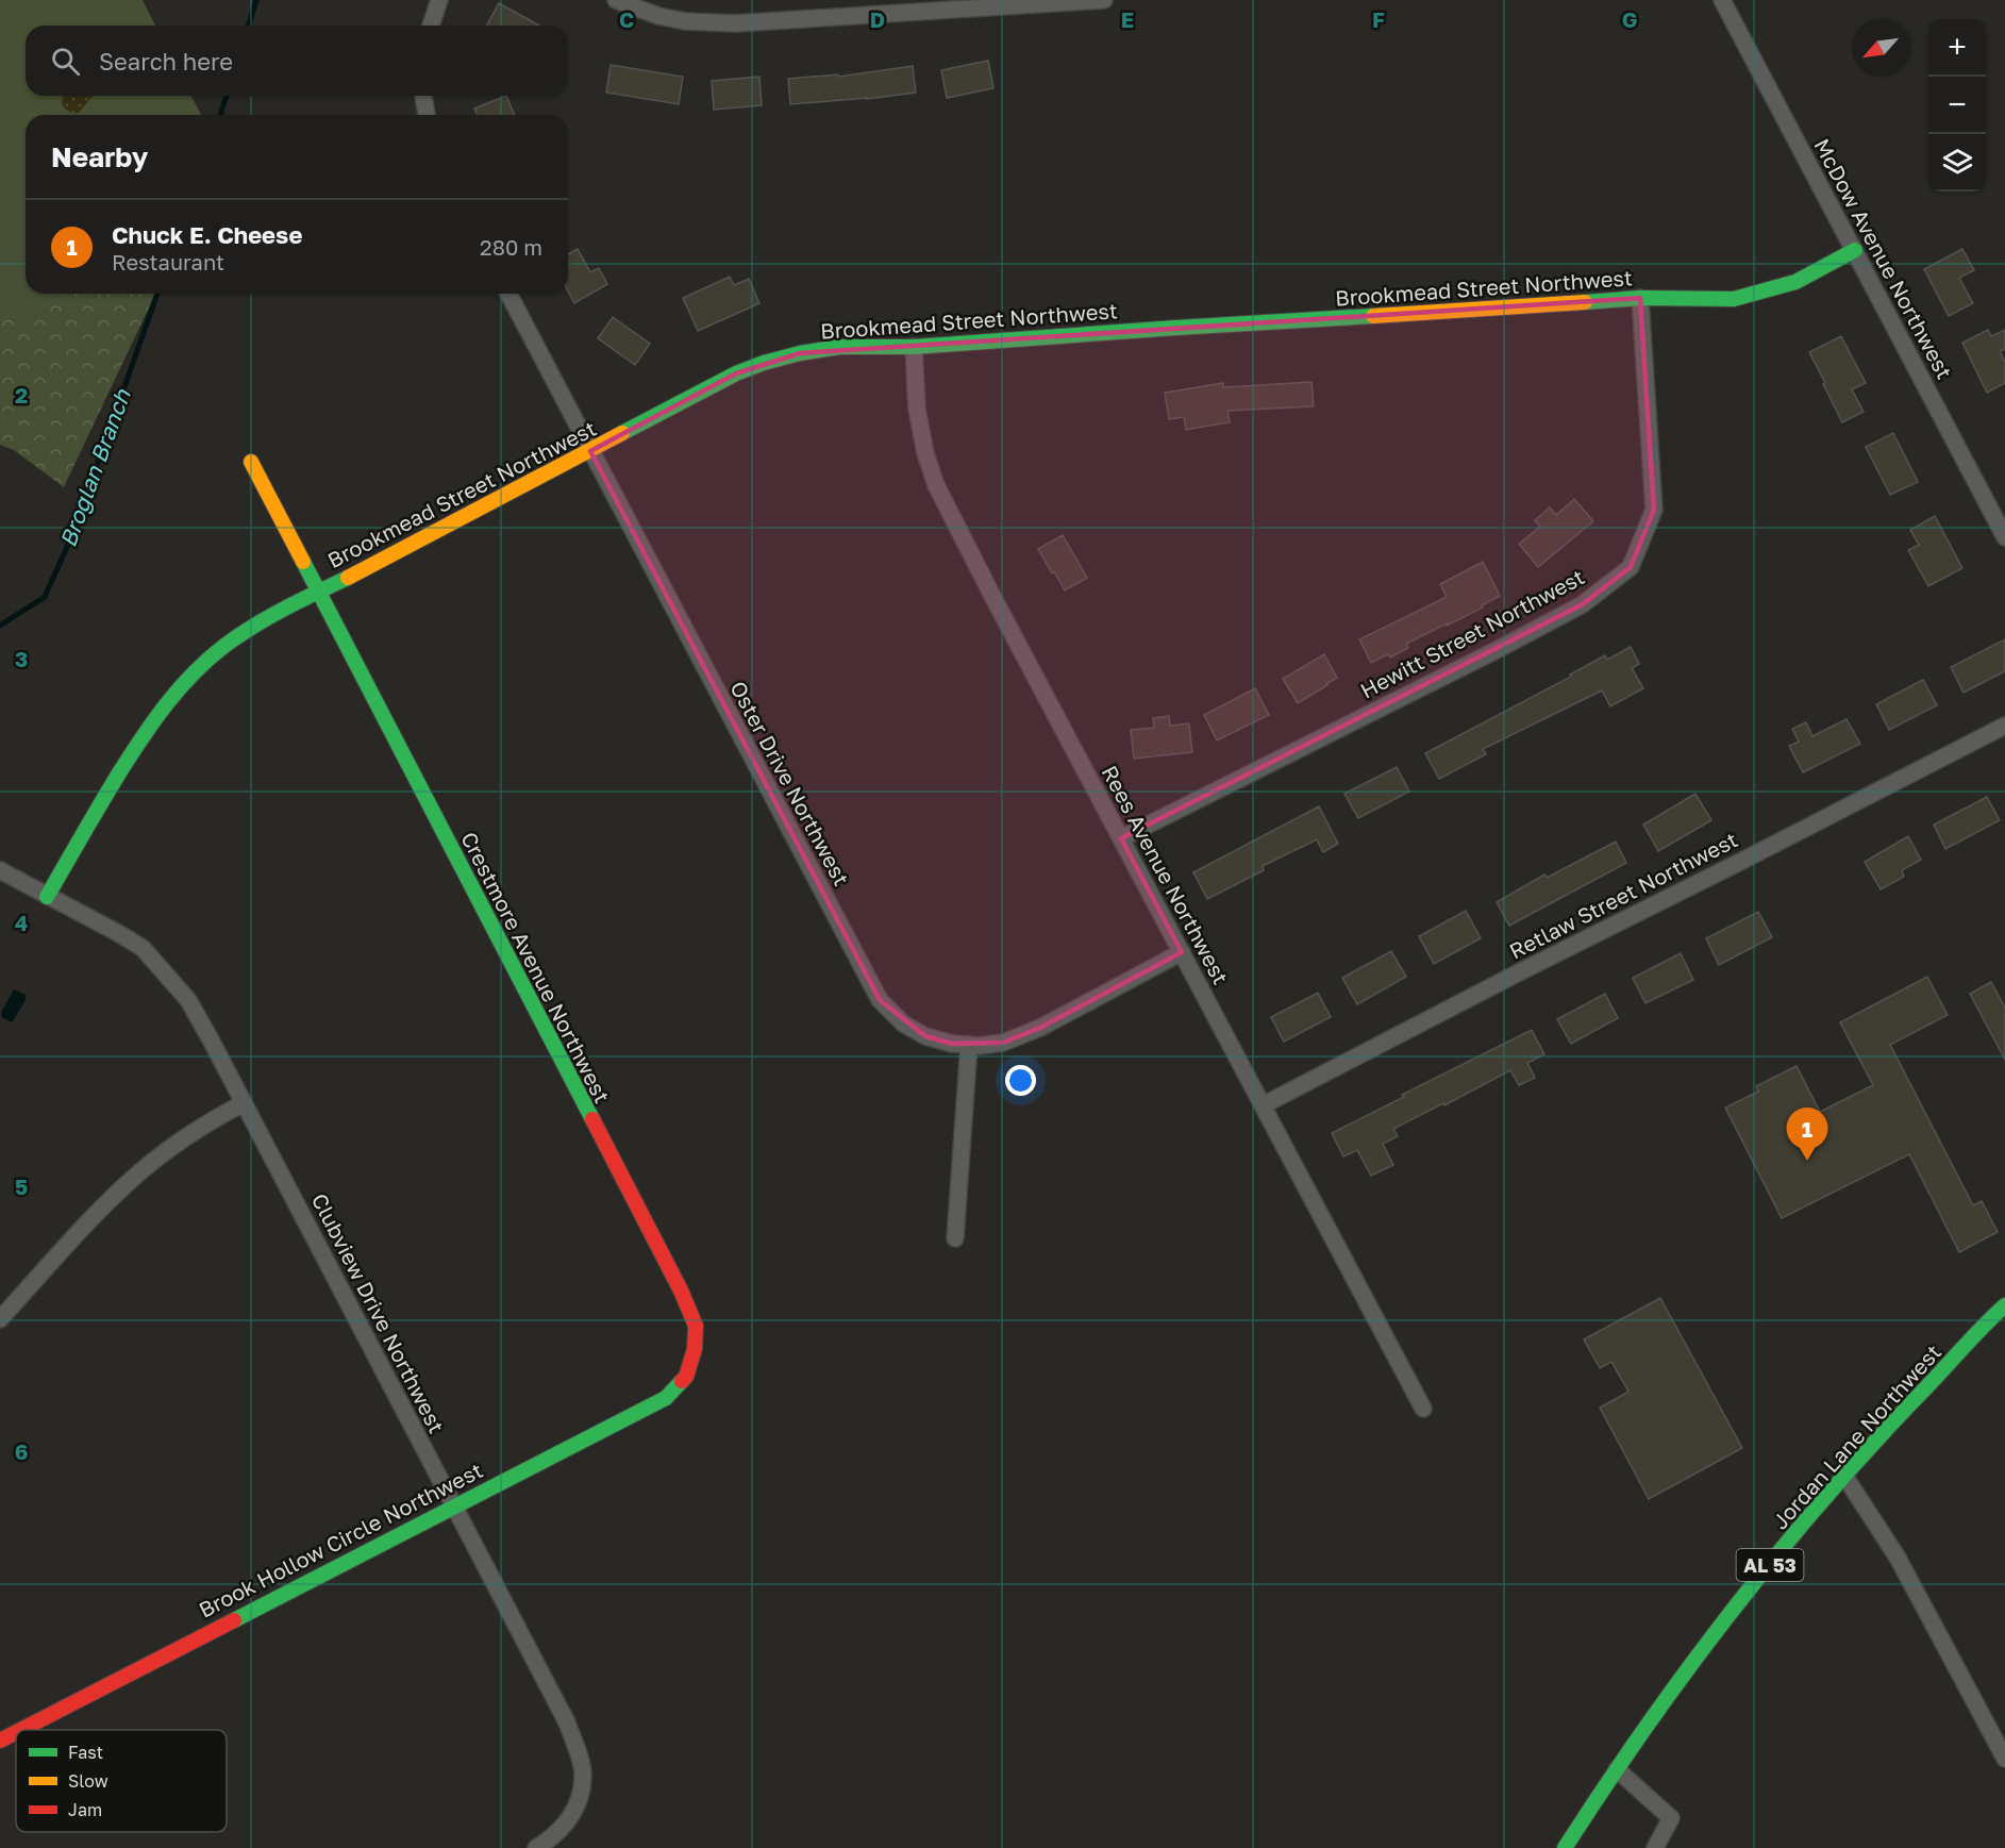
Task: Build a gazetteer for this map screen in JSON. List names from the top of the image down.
{
  "streets": {
    "street": [
      "McDow Avenue Northwest",
      "Brookmead Street Northwest",
      "Hewitt Street Northwest",
      "Oster Drive Northwest",
      "Rees Avenue Northwest",
      "Retlaw Street Northwest",
      "Crestmore Avenue Northwest",
      "Clubview Drive Northwest",
      "Jordan Lane Northwest",
      "Brook Hollow Circle Northwest",
      "AL 53"
    ]
  },
  "crossings": [
    ["McDow Avenue Northwest", "Brookmead Street Northwest"],
    ["Brookmead Street Northwest", "Hewitt Street Northwest"],
    ["Brookmead Street Northwest", "Oster Drive Northwest"],
    ["Brookmead Street Northwest", "Rees Avenue Northwest"],
    ["Brookmead Street Northwest", "Crestmore Avenue Northwest"],
    ["Brookmead Street Northwest", "Clubview Drive Northwest"],
    ["Hewitt Street Northwest", "Rees Avenue Northwest"],
    ["Oster Drive Northwest", "Rees Avenue Northwest"],
    ["Rees Avenue Northwest", "Retlaw Street Northwest"],
    ["Crestmore Avenue Northwest", "Brook Hollow Circle Northwest"],
    ["Clubview Drive Northwest", "Brook Hollow Circle Northwest"]
  ],
  "water": ["Broglan Branch"],
  "legend": ["Fast", "Slow", "Jam"],
  "north": "bottom left",
  "page": {
    "map_buttons": ["+", "−"],
    "search": "Search here",
    "heading": "Nearby",
    "list": [
      {
        "mark": "1",
        "name": "Chuck E. Cheese",
        "note": "Restaurant",
        "value": "280 m"
      }
    ],
    "pins": "1"
  },
  "grid": {
    "columns": [
      "C",
      "D",
      "E",
      "F",
      "G"
    ],
    "rows": [
      "2",
      "3",
      "4",
      "5",
      "6"
    ]
  }
}
